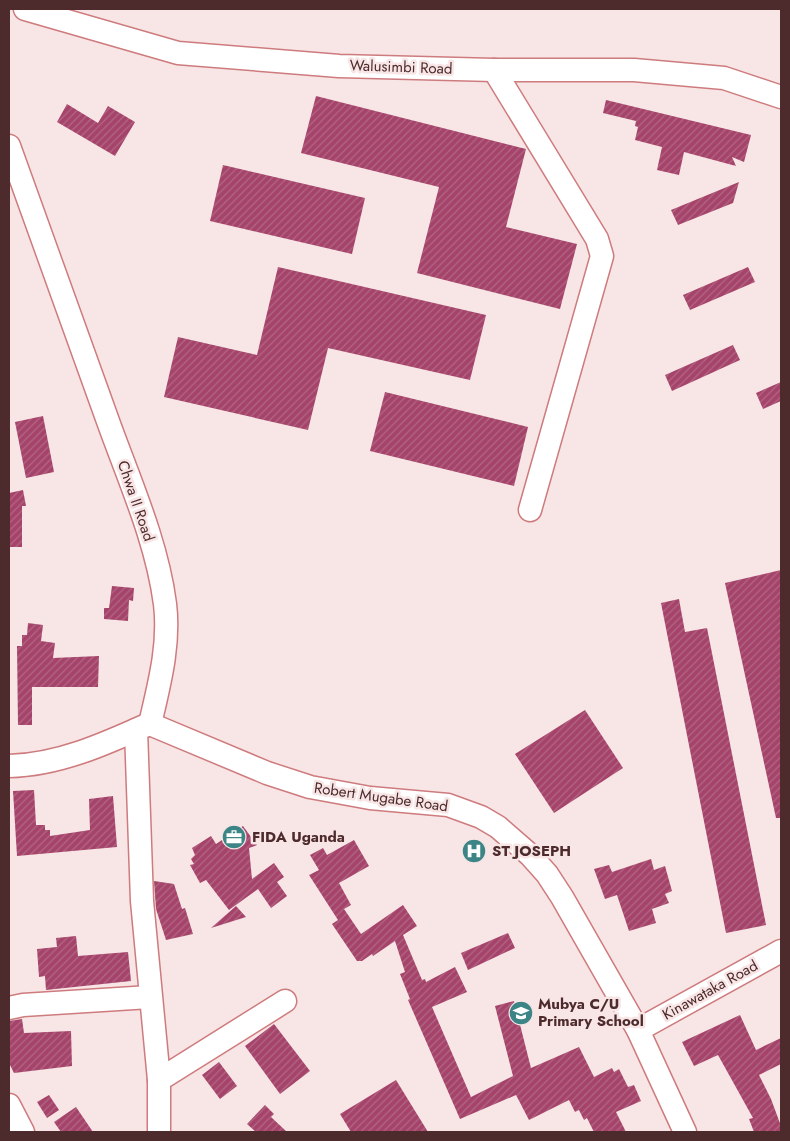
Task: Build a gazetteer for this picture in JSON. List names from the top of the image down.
{
  "streets": {
    "street": [
      "Walusimbi Road",
      "Chwa II Road",
      "Robert Mugabe Road",
      "Kinawataka Road"
    ]
  },
  "crossings": [
    ["Chwa II Road", "Robert Mugabe Road"],
    ["Robert Mugabe Road", "Kinawataka Road"]
  ],
  "places": {
    "office": ["FIDA Uganda"],
    "hospital": ["ST JOSEPH"],
    "school or university": ["Mubya C/U Primary School"]
  }
}
